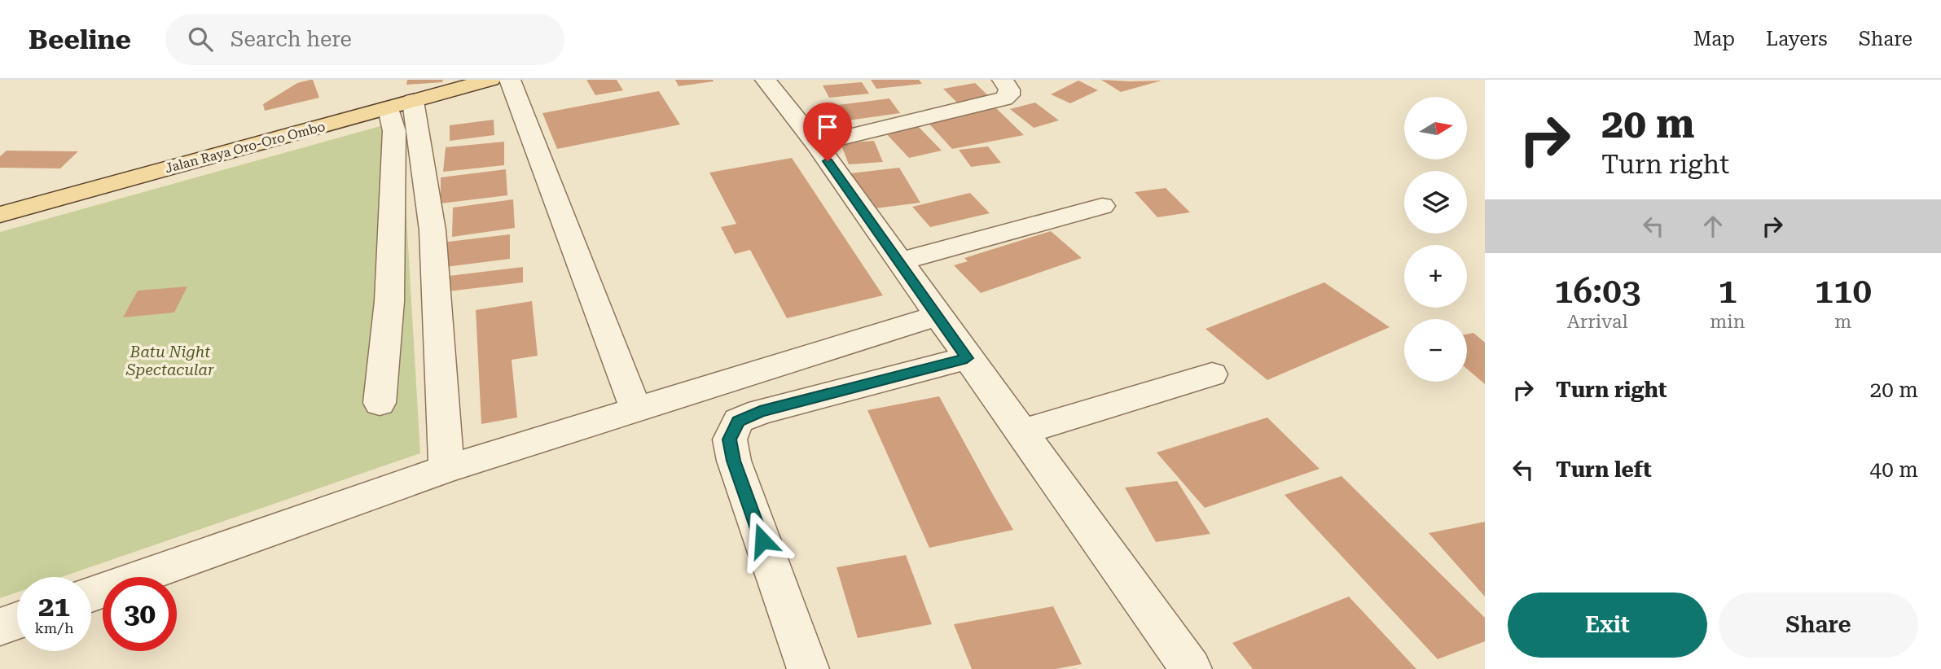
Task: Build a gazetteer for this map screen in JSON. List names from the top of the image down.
{
  "streets": {
    "main road": ["Jalan Raya Oro-Oro Ombo"]
  },
  "parks": ["Batu Night Spectacular"],
  "north": "right",
  "page": {
    "header": "Beeline",
    "search": "Search here",
    "nav": ["Map", "Layers", "Share"],
    "turn": ["20 m", "Turn right"],
    "map_buttons": ["+", "−"],
    "eta": [
      "16:03",
      "Arrival",
      "1",
      "min",
      "110",
      "m"
    ],
    "list": [
      {
        "name": "Turn right",
        "value": "20 m"
      },
      {
        "name": "Turn left",
        "value": "40 m"
      }
    ],
    "speed": "21 km/h",
    "limit": "30",
    "buttons": ["Exit", "Share"]
  }
}
